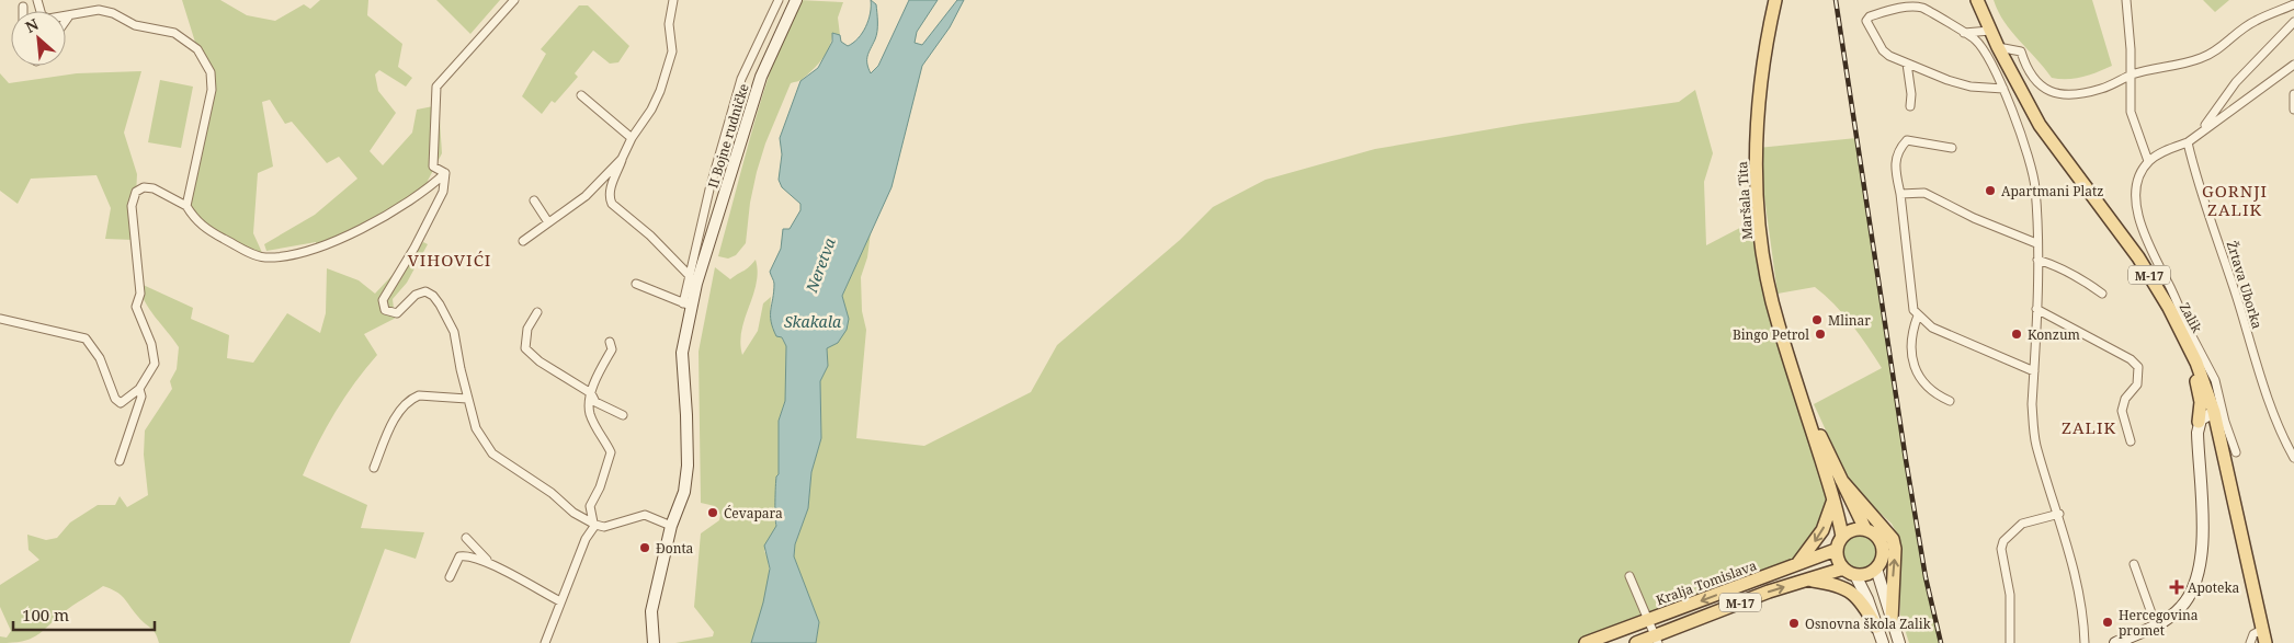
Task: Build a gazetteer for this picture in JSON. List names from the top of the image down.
{
  "streets": {
    "main road": [
      "Maršala Tita",
      "M-17",
      "Zalik",
      "Kralja Tomislava"
    ],
    "street": ["II Bojne rudničke", "Žrtava Uborka"]
  },
  "crossings": [
    ["Maršala Tita", "M-17"],
    ["Maršala Tita", "Kralja Tomislava"],
    ["M-17", "Kralja Tomislava"]
  ],
  "districts": ["GORNJI ZALIK", "VIHOVIĆI", "ZALIK"],
  "water": ["Neretva", "Skakala"],
  "places": {
    "other": [
      "Apartmani Platz",
      "Mlinar",
      "Bingo Petrol",
      "Konzum",
      "Ćevapara",
      "Đonta",
      "Hercegovina promet",
      "Osnovna škola Zalik"
    ],
    "health": ["Apoteka"]
  },
  "scale_bar": "100 m",
  "north": "top left"
}
